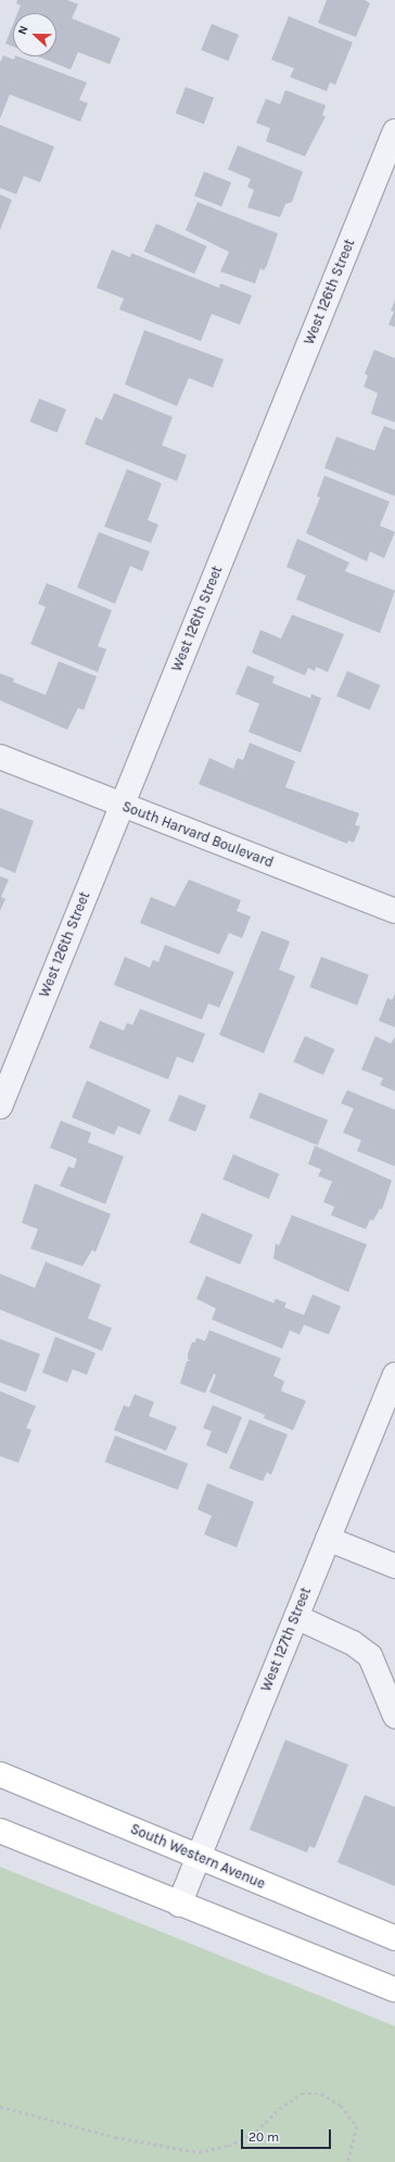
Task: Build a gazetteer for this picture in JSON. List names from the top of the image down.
{
  "streets": {
    "main road": ["South Western Avenue"],
    "street": ["West 126th Street", "South Harvard Boulevard", "West 127th Street"]
  },
  "crossings": [
    ["West 126th Street", "South Harvard Boulevard"],
    ["West 127th Street", "South Western Avenue"]
  ],
  "scale_bar": "20 m",
  "north": "left"
}
